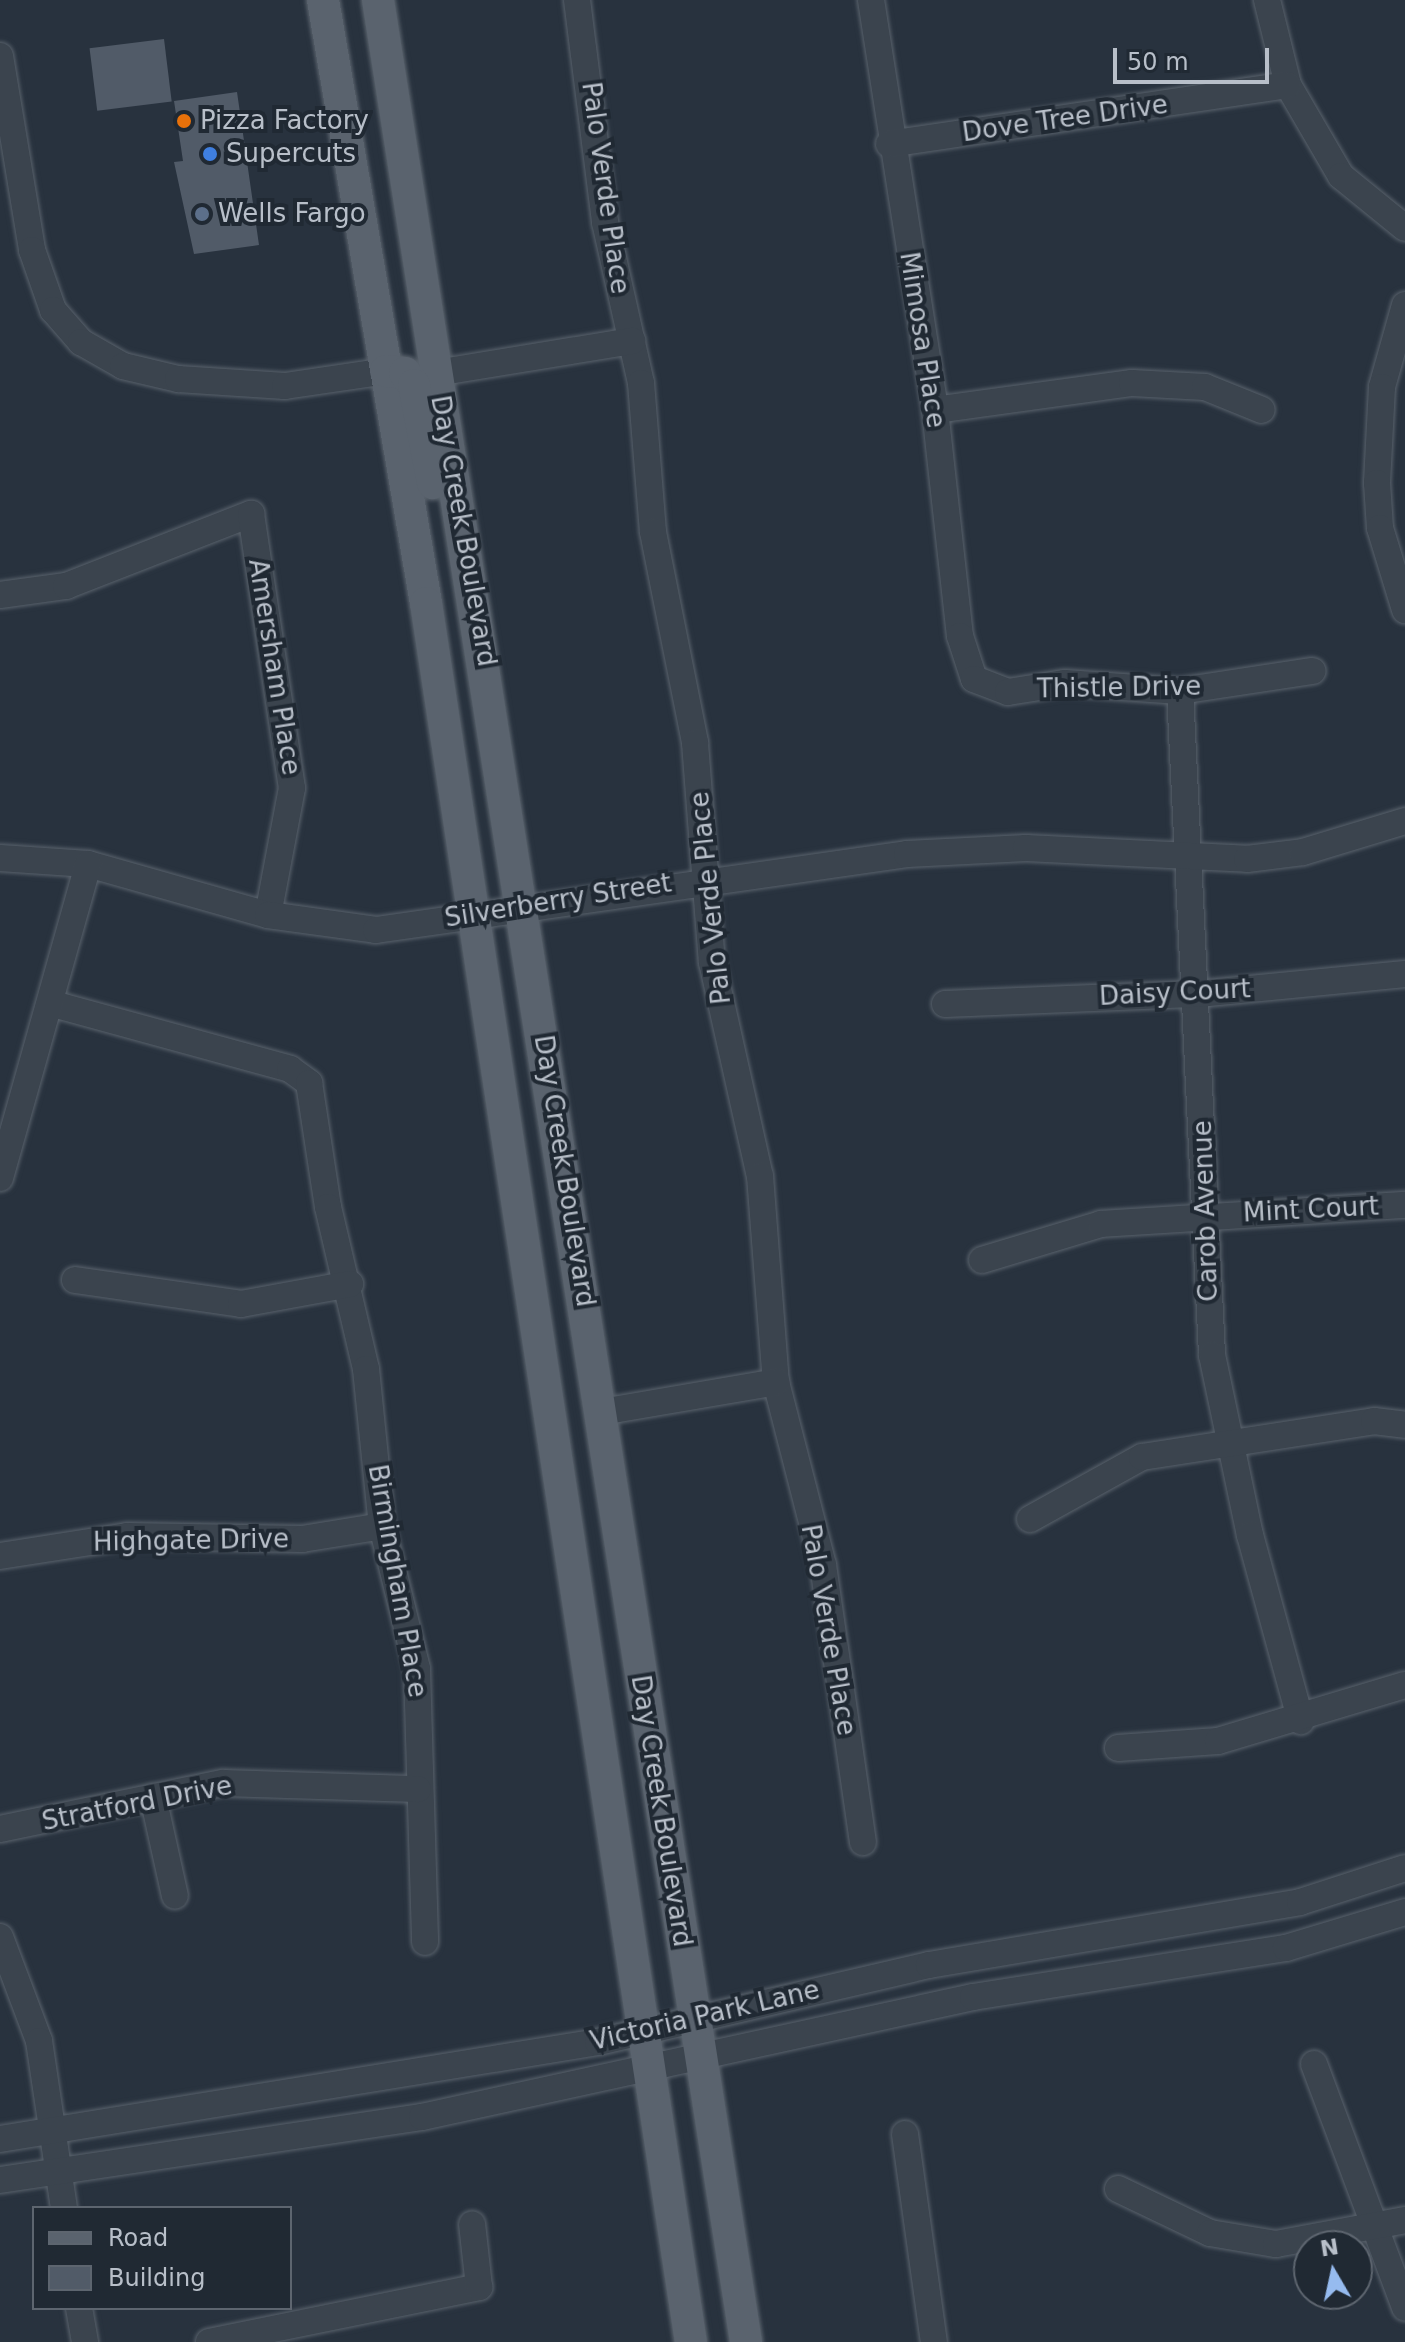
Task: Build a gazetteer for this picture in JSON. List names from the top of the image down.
{
  "streets": {
    "main road": ["Day Creek Boulevard"],
    "street": [
      "Dove Tree Drive",
      "Palo Verde Place",
      "Mimosa Place",
      "Amersham Place",
      "Thistle Drive",
      "Silverberry Street",
      "Daisy Court",
      "Mint Court",
      "Carob Avenue",
      "Highgate Drive",
      "Birmingham Place",
      "Stratford Drive",
      "Victoria Park Lane"
    ]
  },
  "crossings": [
    ["Dove Tree Drive", "Mimosa Place"],
    ["Palo Verde Place", "Silverberry Street"],
    ["Mimosa Place", "Thistle Drive"],
    ["Day Creek Boulevard", "Silverberry Street"],
    ["Day Creek Boulevard", "Victoria Park Lane"],
    ["Amersham Place", "Silverberry Street"],
    ["Thistle Drive", "Carob Avenue"],
    ["Silverberry Street", "Carob Avenue"],
    ["Daisy Court", "Carob Avenue"],
    ["Mint Court", "Carob Avenue"],
    ["Highgate Drive", "Birmingham Place"],
    ["Birmingham Place", "Stratford Drive"]
  ],
  "places": ["Pizza Factory", "Supercuts", "Wells Fargo"],
  "legend": ["Road", "Building"],
  "scale_bar": "50 m",
  "north": "top"
}
